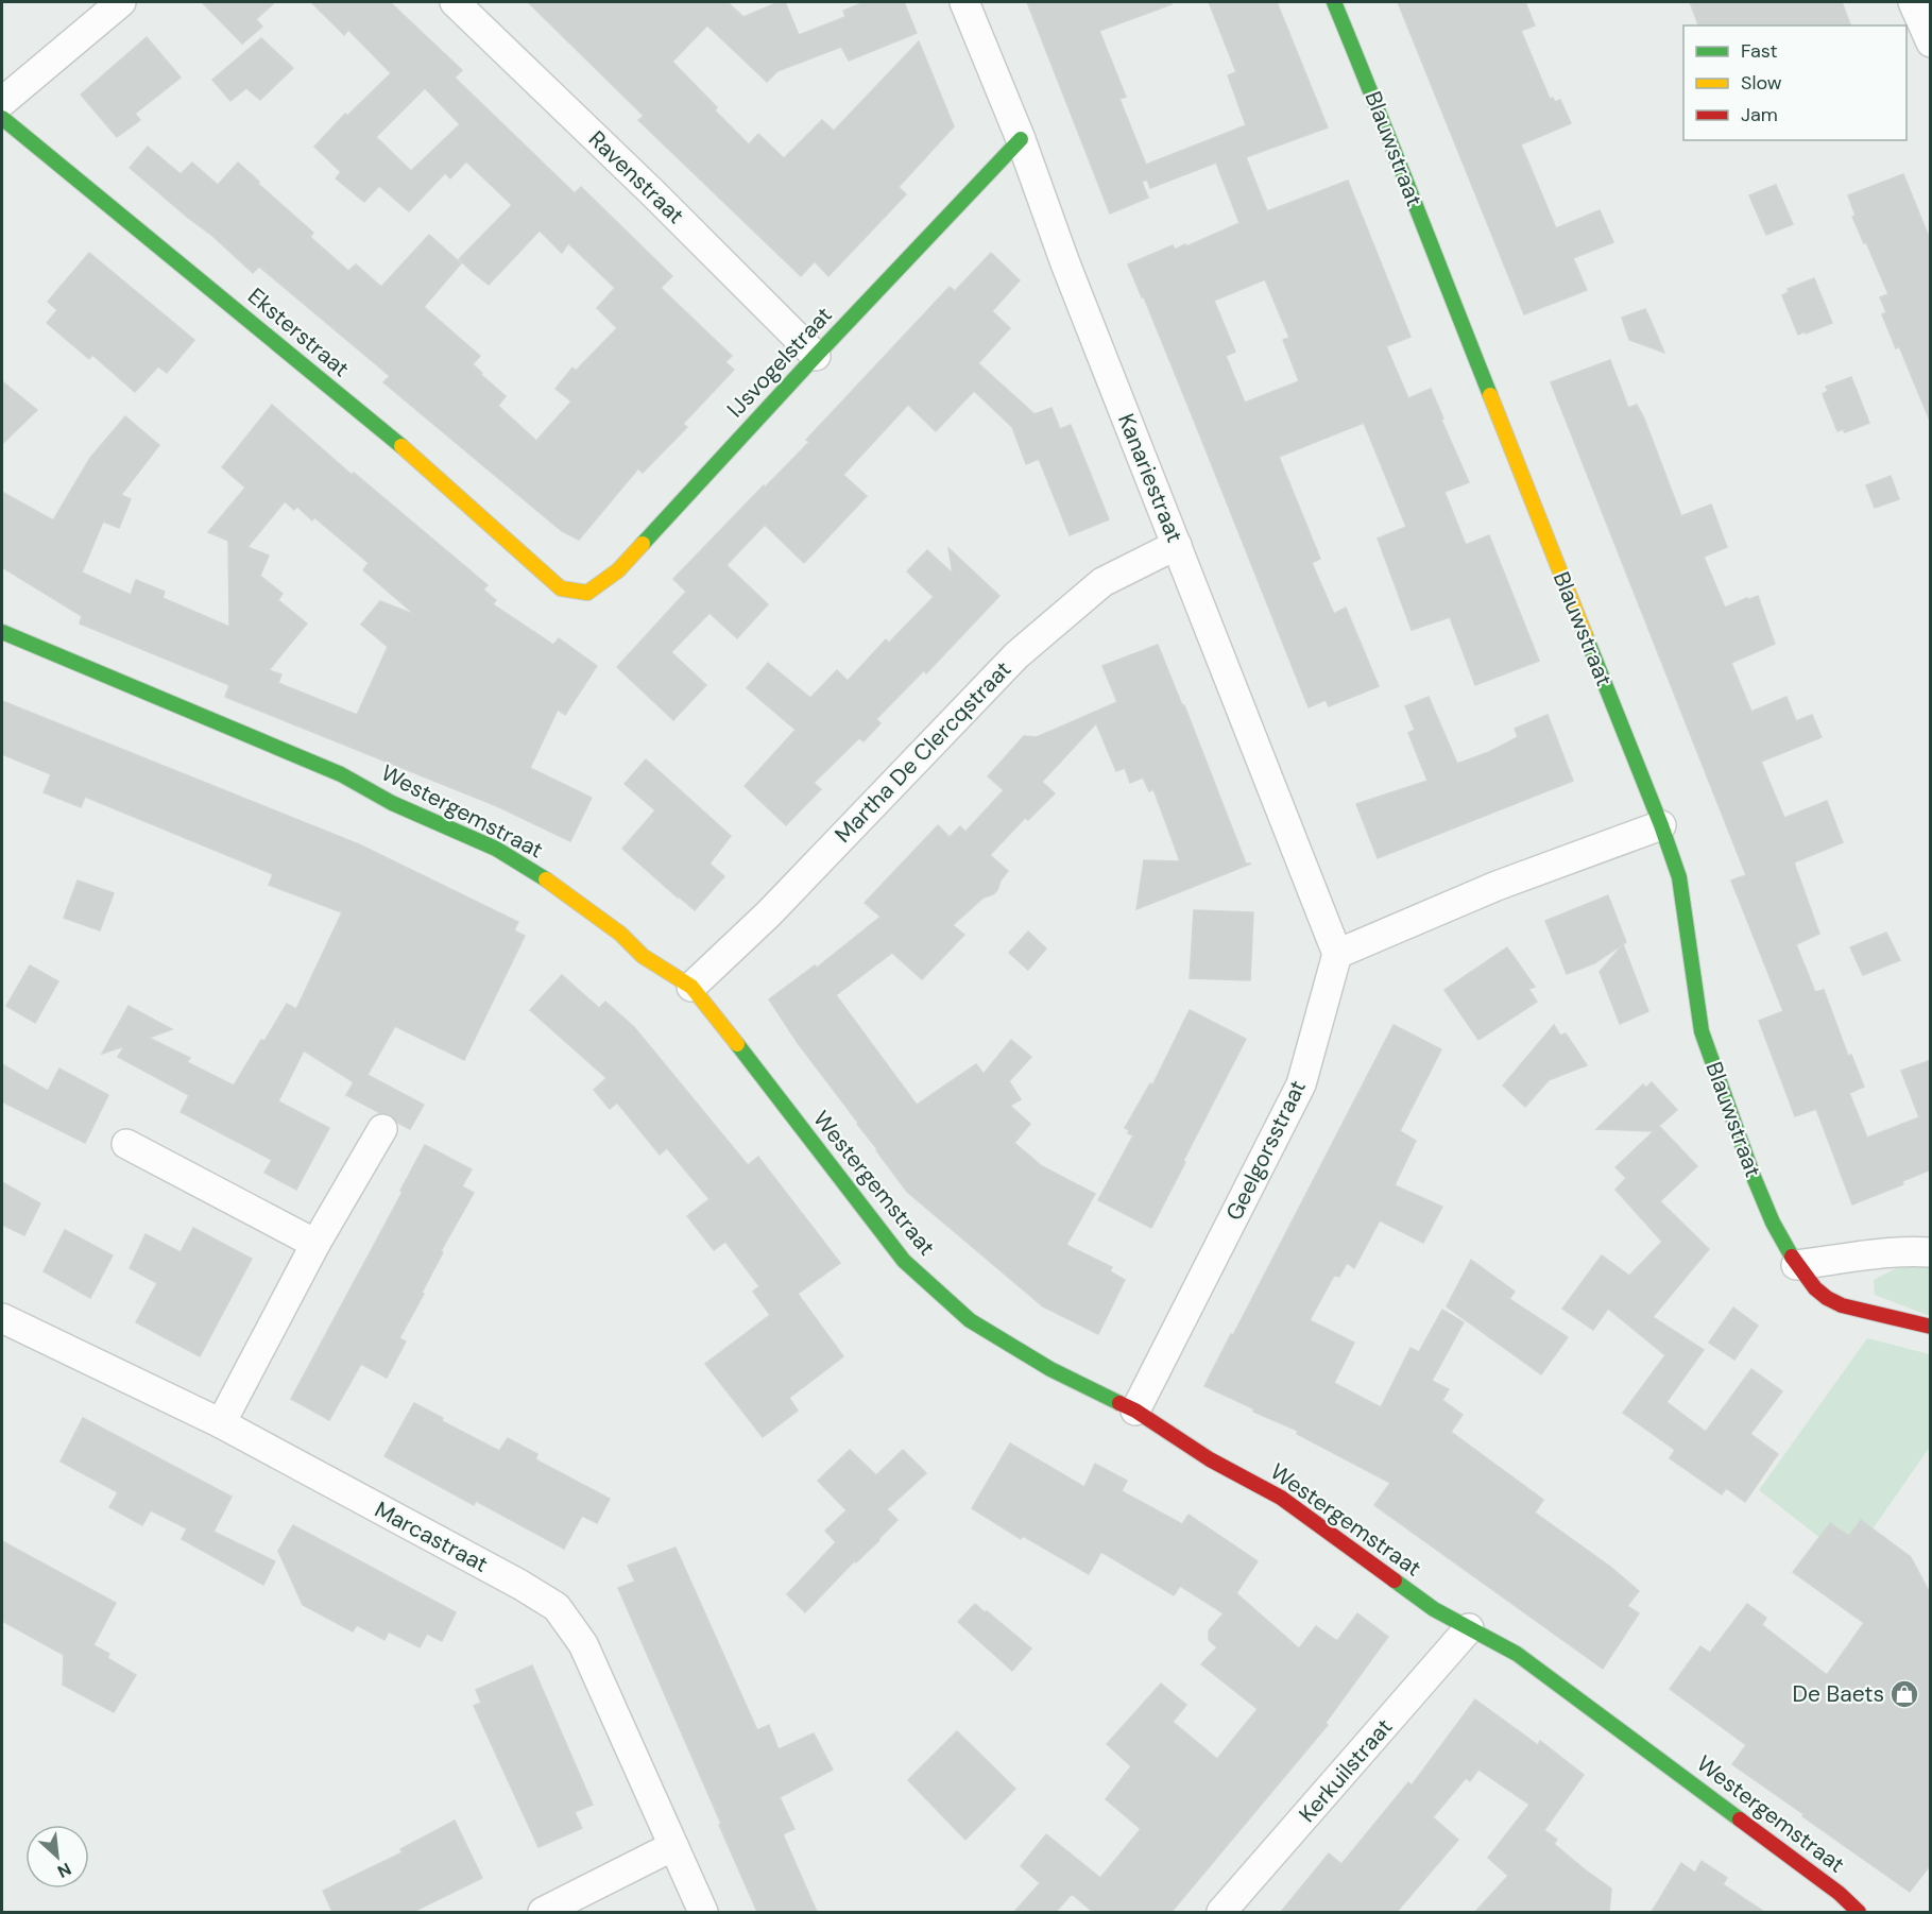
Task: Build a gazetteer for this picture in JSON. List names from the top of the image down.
{
  "streets": {
    "street": [
      "Blauwstraat",
      "Ravenstraat",
      "Eksterstraat",
      "IJsvogelstraat",
      "Kanariestraat",
      "Martha De Clercqstraat",
      "Westergemstraat",
      "Geelgorsstraat",
      "Marcastraat",
      "Kerkuilstraat"
    ]
  },
  "crossings": [
    ["Ravenstraat", "IJsvogelstraat"],
    ["Eksterstraat", "IJsvogelstraat"],
    ["IJsvogelstraat", "Kanariestraat"],
    ["Kanariestraat", "Martha De Clercqstraat"],
    ["Kanariestraat", "Geelgorsstraat"],
    ["Martha De Clercqstraat", "Westergemstraat"],
    ["Westergemstraat", "Geelgorsstraat"],
    ["Westergemstraat", "Kerkuilstraat"]
  ],
  "places": {
    "shop": ["De Baets"]
  },
  "legend": ["Fast", "Slow", "Jam"],
  "north": "bottom right"
}
